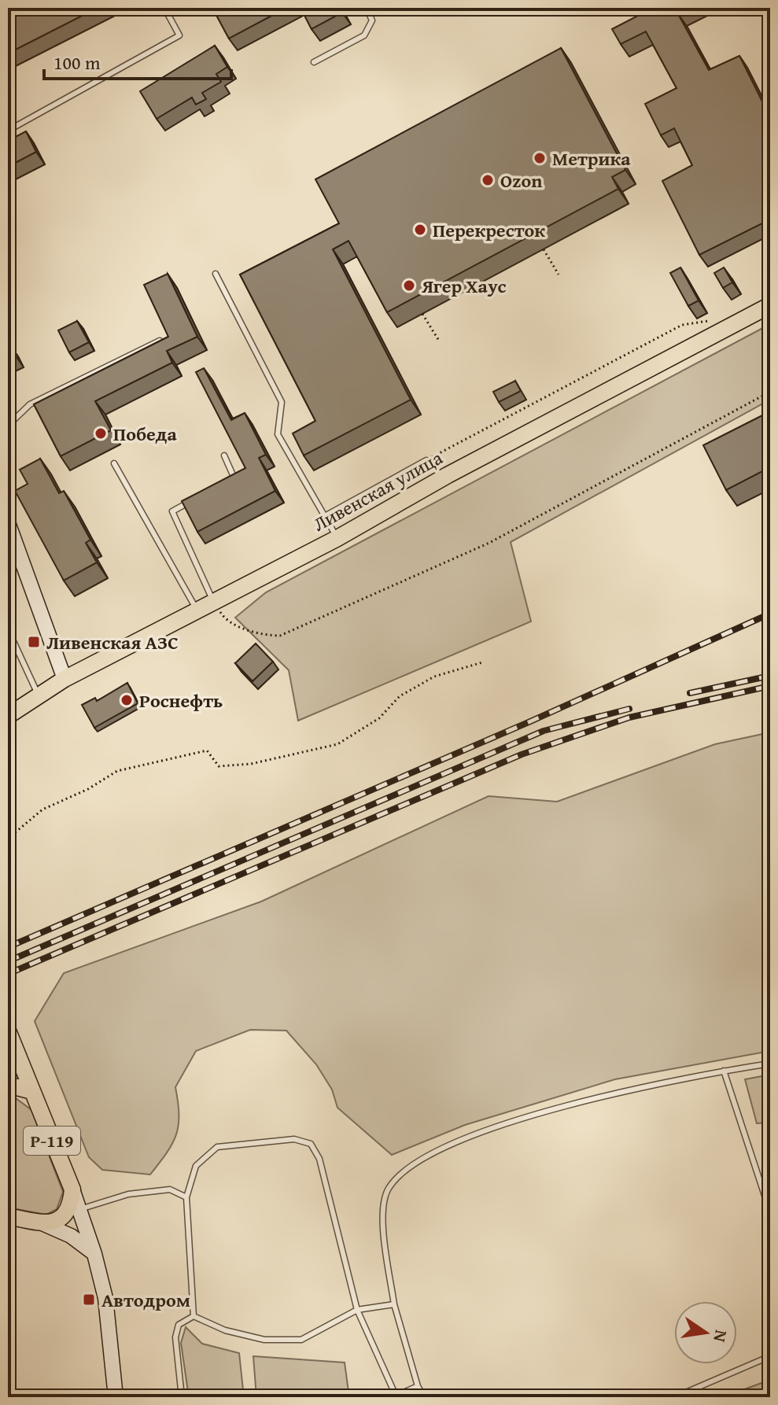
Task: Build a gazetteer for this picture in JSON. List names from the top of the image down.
{
  "streets": {
    "main road": ["Ливенская улица", "Р-119"]
  },
  "places": {
    "other": [
      "Метрика",
      "Ozon",
      "Перекресток",
      "Ягер Хаус",
      "Победа",
      "Роснефть"
    ],
    "transit": ["Ливенская АЗС", "Автодром"]
  },
  "scale_bar": "100 m",
  "north": "right"
}
